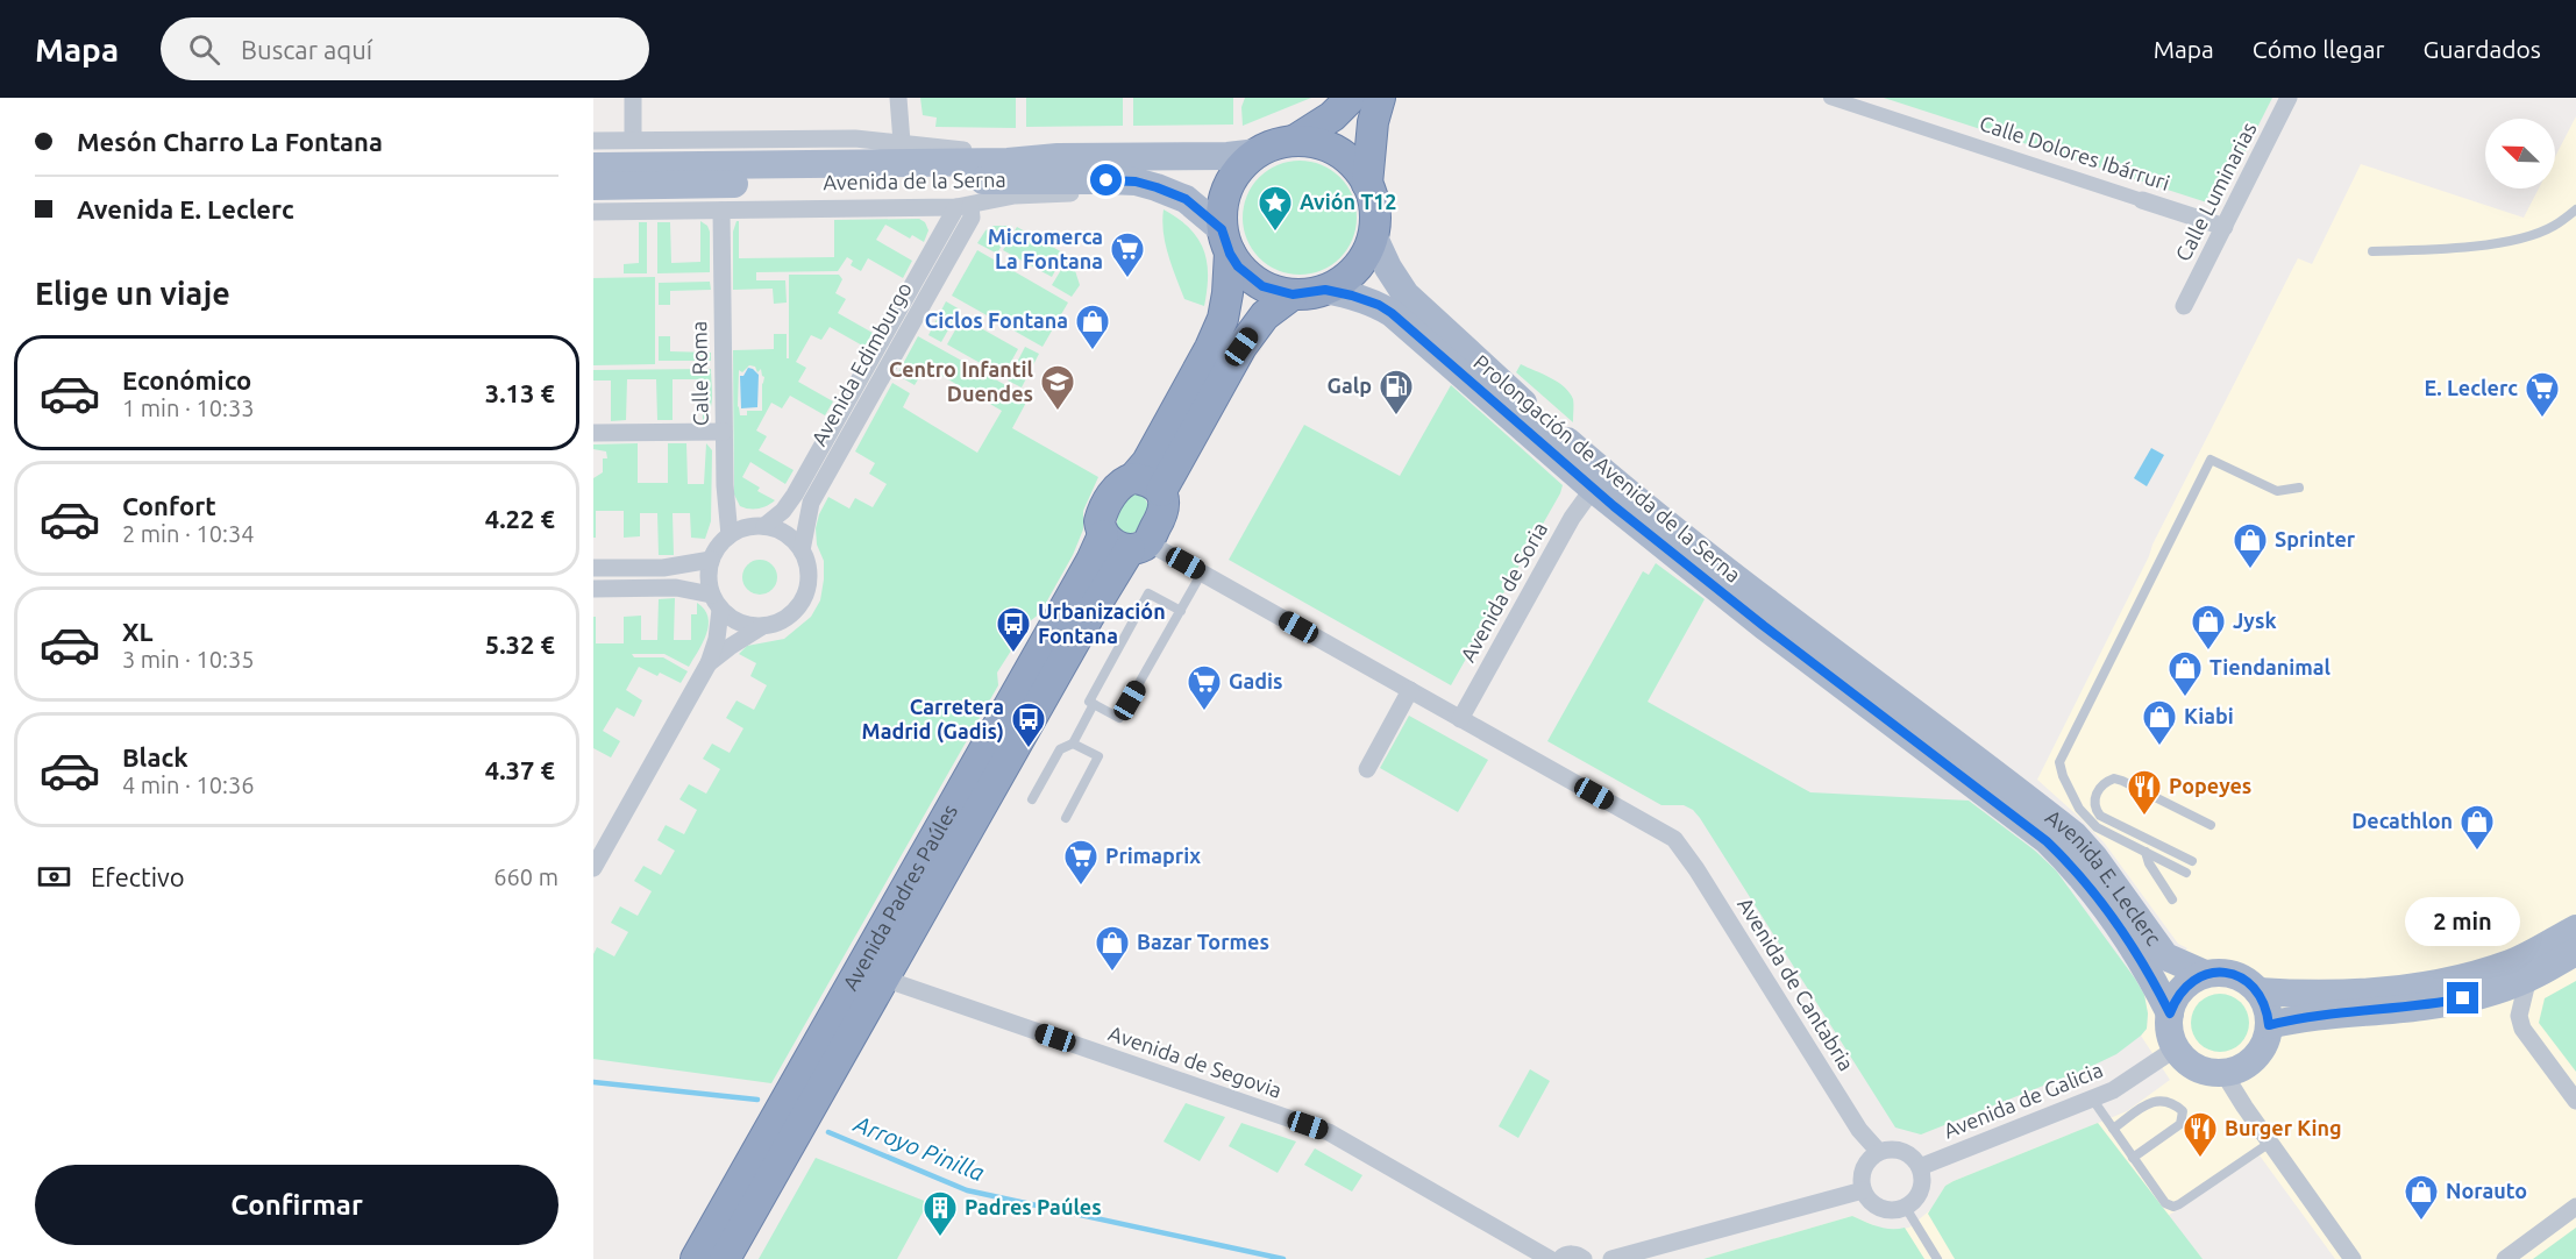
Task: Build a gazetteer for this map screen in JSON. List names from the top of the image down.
{
  "streets": {
    "highway": ["Avenida Padres Paúles"],
    "main road": ["Avenida de la Serna", "Prolongación de Avenida de la Serna", "Avenida E. Leclerc"],
    "street": [
      "Calle Dolores Ibárruri",
      "Calle Luminarias",
      "Avenida Edimburgo",
      "Calle Roma",
      "Avenida de Soria",
      "Avenida de Cantabria",
      "Avenida de Segovia",
      "Avenida de Galicia"
    ]
  },
  "crossings": [
    ["Calle Dolores Ibárruri", "Calle Luminarias"],
    ["Avenida de la Serna", "Avenida Edimburgo"],
    ["Avenida de la Serna", "Calle Roma"],
    ["Avenida de la Serna", "Prolongación de Avenida de la Serna"],
    ["Avenida Edimburgo", "Calle Roma"],
    ["Prolongación de Avenida de la Serna", "Avenida de Soria"],
    ["Prolongación de Avenida de la Serna", "Avenida E. Leclerc"],
    ["Avenida de Soria", "Avenida de Cantabria"],
    ["Avenida E. Leclerc", "Avenida de Galicia"],
    ["Avenida Padres Paúles", "Avenida de Segovia"],
    ["Avenida de Cantabria", "Avenida de Galicia"]
  ],
  "water": ["Arroyo Pinilla"],
  "places": {
    "place": ["Avión T12"],
    "supermarket": [
      "Micromerca La Fontana",
      "E. Leclerc",
      "Gadis",
      "Primaprix"
    ],
    "shop": [
      "Ciclos Fontana",
      "Sprinter",
      "Jysk",
      "Tiendanimal",
      "Kiabi",
      "Decathlon",
      "Bazar Tormes",
      "Norauto"
    ],
    "school or university": ["Centro Infantil Duendes"],
    "fuel station": ["Galp"],
    "bus stop": ["Urbanización Fontana", "Carretera Madrid (Gadis)"],
    "restaurant": ["Popeyes", "Burger King"],
    "building": ["Padres Paúles"]
  },
  "north": "top left",
  "page": {
    "header": "Mapa",
    "search": "Buscar aquí",
    "nav": ["Mapa", "Cómo llegar", "Guardados"],
    "banner": ["Mesón Charro La Fontana", "Avenida E. Leclerc"],
    "heading": "Elige un viaje",
    "list": [
      {
        "name": "Económico",
        "note": "1 min · 10:33",
        "value": "3.13 €"
      },
      {
        "name": "Confort",
        "note": "2 min · 10:34",
        "value": "4.22 €"
      },
      {
        "name": "XL",
        "note": "3 min · 10:35",
        "value": "5.32 €"
      },
      {
        "name": "Black",
        "note": "4 min · 10:36",
        "value": "4.37 €"
      }
    ],
    "pay": ["Efectivo", "660 m"],
    "bubble": "2 min",
    "buttons": "Confirmar"
  }
}
